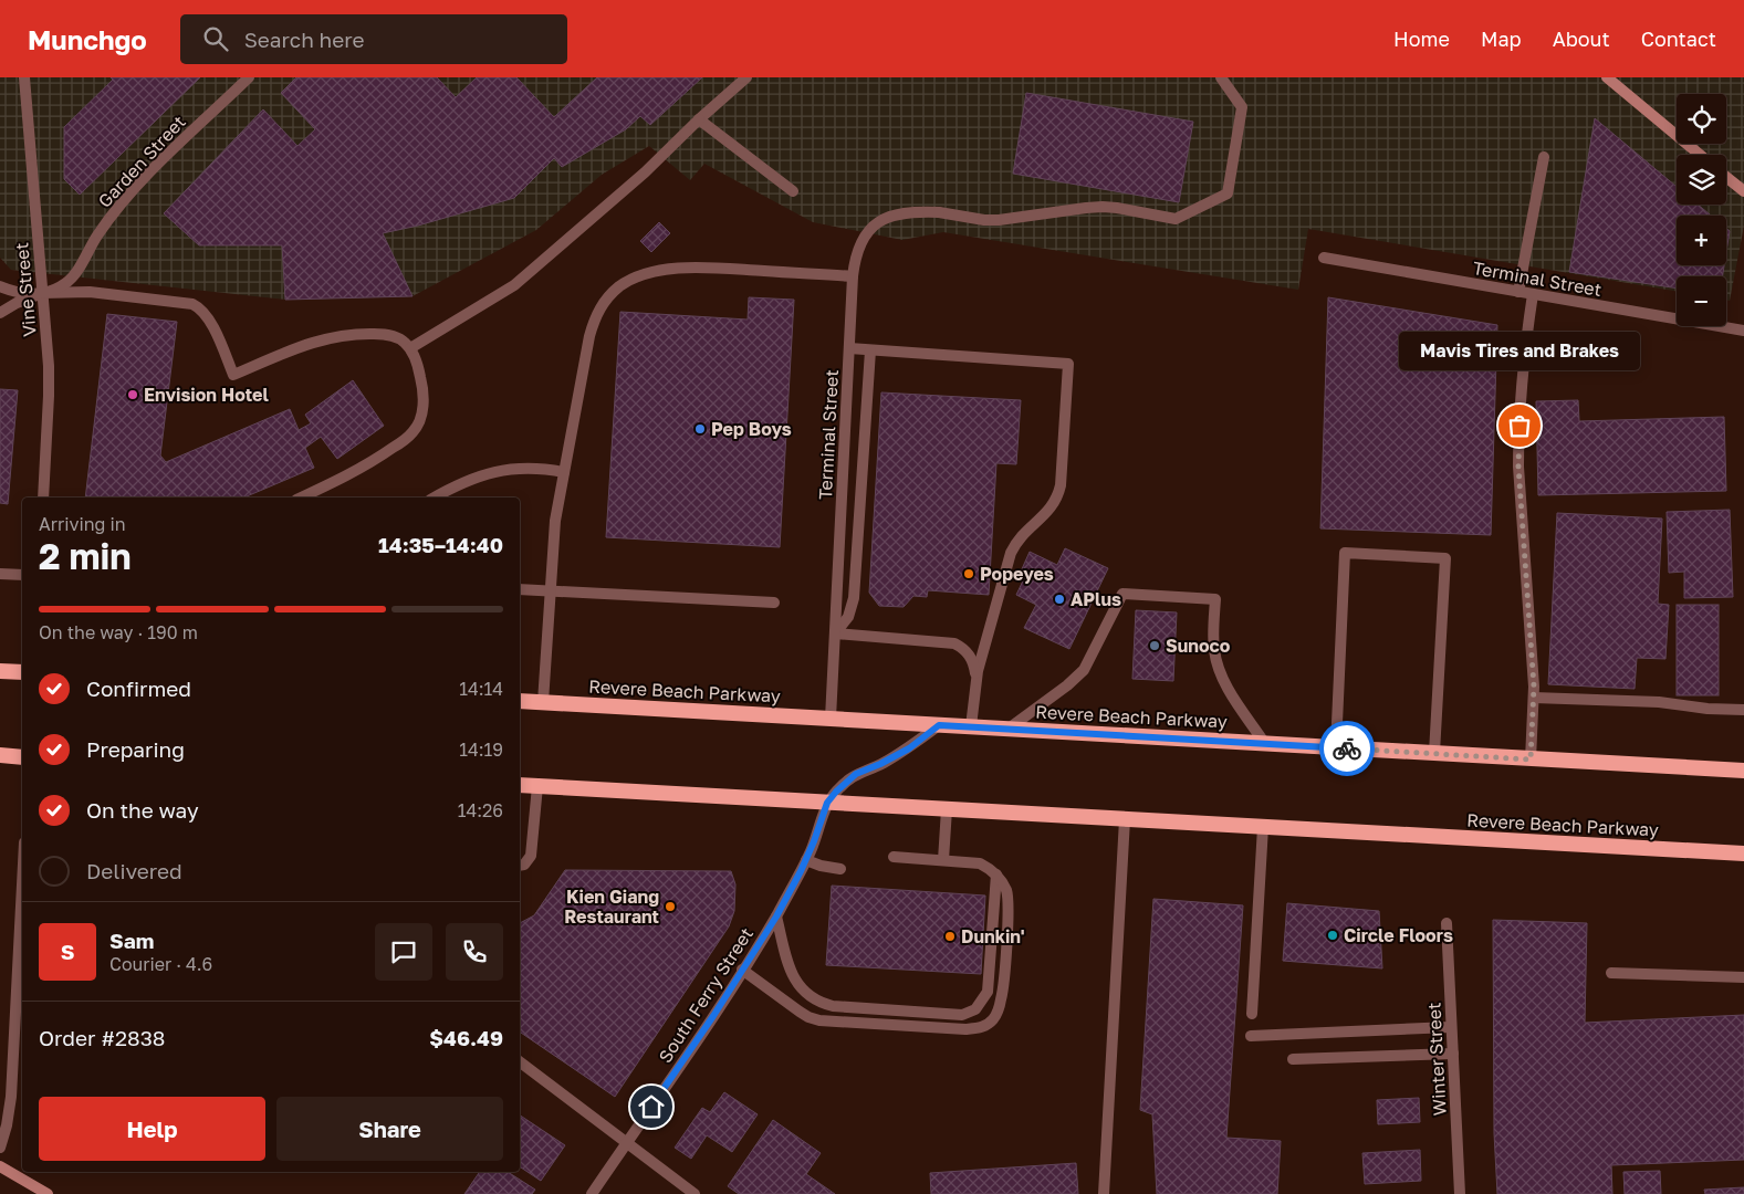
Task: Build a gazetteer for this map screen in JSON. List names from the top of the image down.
{
  "streets": {
    "highway": ["Revere Beach Parkway"],
    "street": [
      "Garden Street",
      "Terminal Street",
      "Vine Street",
      "South Ferry Street",
      "Winter Street"
    ]
  },
  "crossings": [
    ["Garden Street", "Vine Street"],
    ["Terminal Street", "Revere Beach Parkway"],
    ["Revere Beach Parkway", "South Ferry Street"]
  ],
  "places": [
    "Envision Hotel",
    "Mavis Tires and Brakes",
    "Pep Boys",
    "Popeyes",
    "APlus",
    "Sunoco",
    "Kien Giang Restaurant",
    "Circle Floors",
    "Dunkin'"
  ],
  "page": {
    "header": "Munchgo",
    "search": "Search here",
    "nav": [
      "Home",
      "Map",
      "About",
      "Contact"
    ],
    "map_buttons": ["+", "−"],
    "bubble": "Mavis Tires and Brakes",
    "heading": ["2 min", "Arriving in", "14:35–14:40"],
    "panel": [
      "Sam",
      "Courier · 4.6",
      "Order #2838",
      "$46.49"
    ],
    "bar": "On the way · 190 m",
    "list": [
      ["Confirmed", "14:14"],
      ["Preparing", "14:19"],
      ["On the way", "14:26"],
      "Delivered"
    ],
    "round": "S",
    "buttons": ["Help", "Share"]
  }
}
